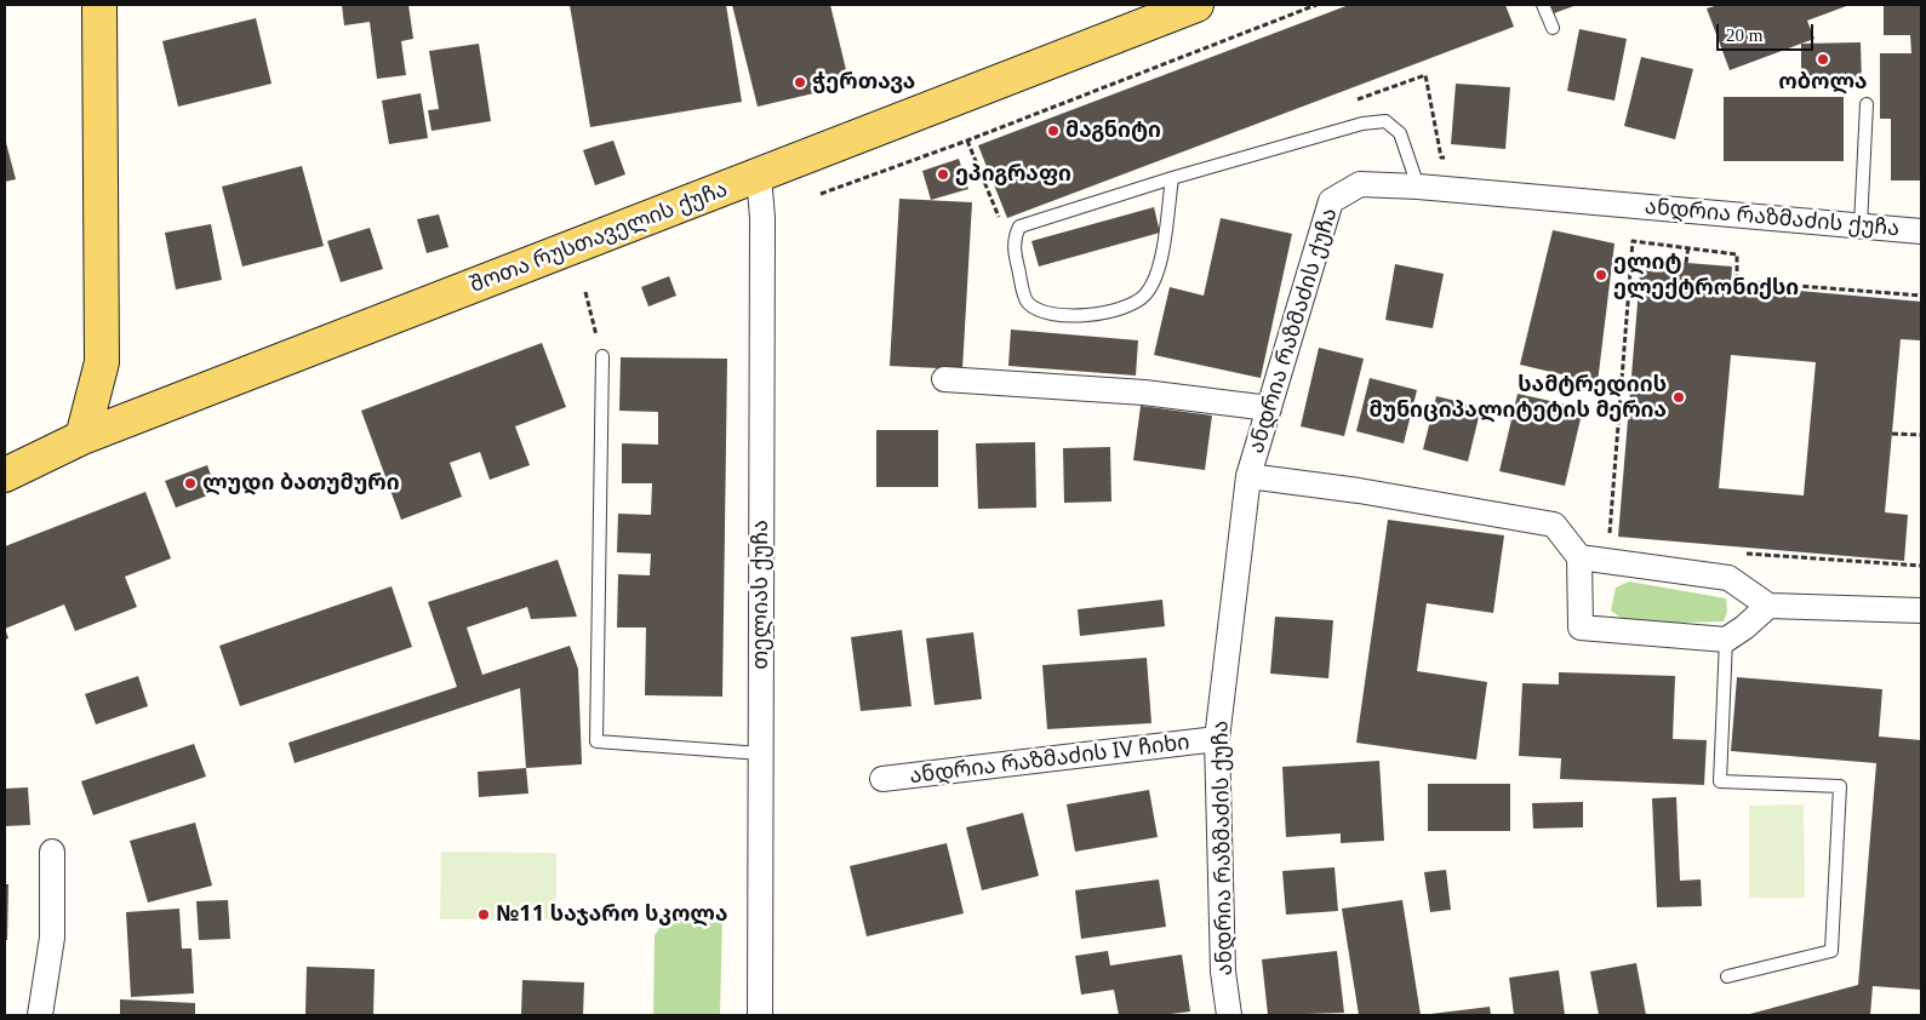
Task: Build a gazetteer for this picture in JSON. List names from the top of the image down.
{
  "streets": {
    "main road": ["შოთა რუსთაველის ქუჩა"],
    "street": ["ანდრია რაზმაძის ქუჩა", "თელიას ქუჩა", "ანდრია რაზმაძის IV ჩიხი"]
  },
  "crossings": [
    ["ანდრია რაზმაძის ქუჩა", "ანდრია რაზმაძის IV ჩიხი"],
    ["შოთა რუსთაველის ქუჩა", "თელიას ქუჩა"]
  ],
  "places": [
    "ობოლა",
    "ჭერთავა",
    "მაგნიტი",
    "ეპიგრაფი",
    "ელიტ ელექტრონიქსი",
    "სამტრედიის მუნიციპალიტეტის მერია",
    "ლუდი ბათუმური",
    "№11 საჯარო სკოლა"
  ],
  "scale_bar": "20 m"
}
